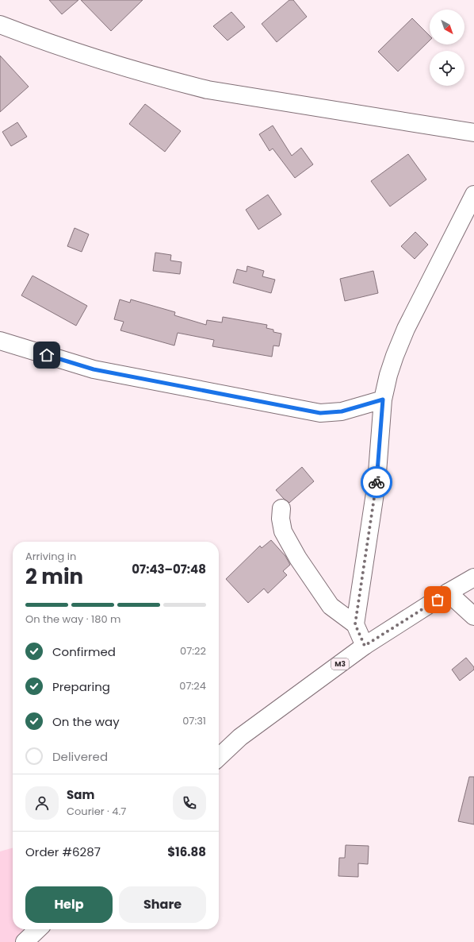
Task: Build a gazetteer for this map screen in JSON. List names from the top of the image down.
{
  "streets": {
    "main road": ["M3"]
  },
  "north": "bottom right",
  "page": {
    "heading": ["2 min", "Arriving in", "07:43–07:48"],
    "panel": [
      "Sam",
      "Courier · 4.7",
      "Order #6287",
      "$16.88"
    ],
    "bar": "On the way · 180 m",
    "list": [
      ["Confirmed", "07:22"],
      ["Preparing", "07:24"],
      ["On the way", "07:31"],
      "Delivered"
    ],
    "buttons": ["Help", "Share"]
  }
}
